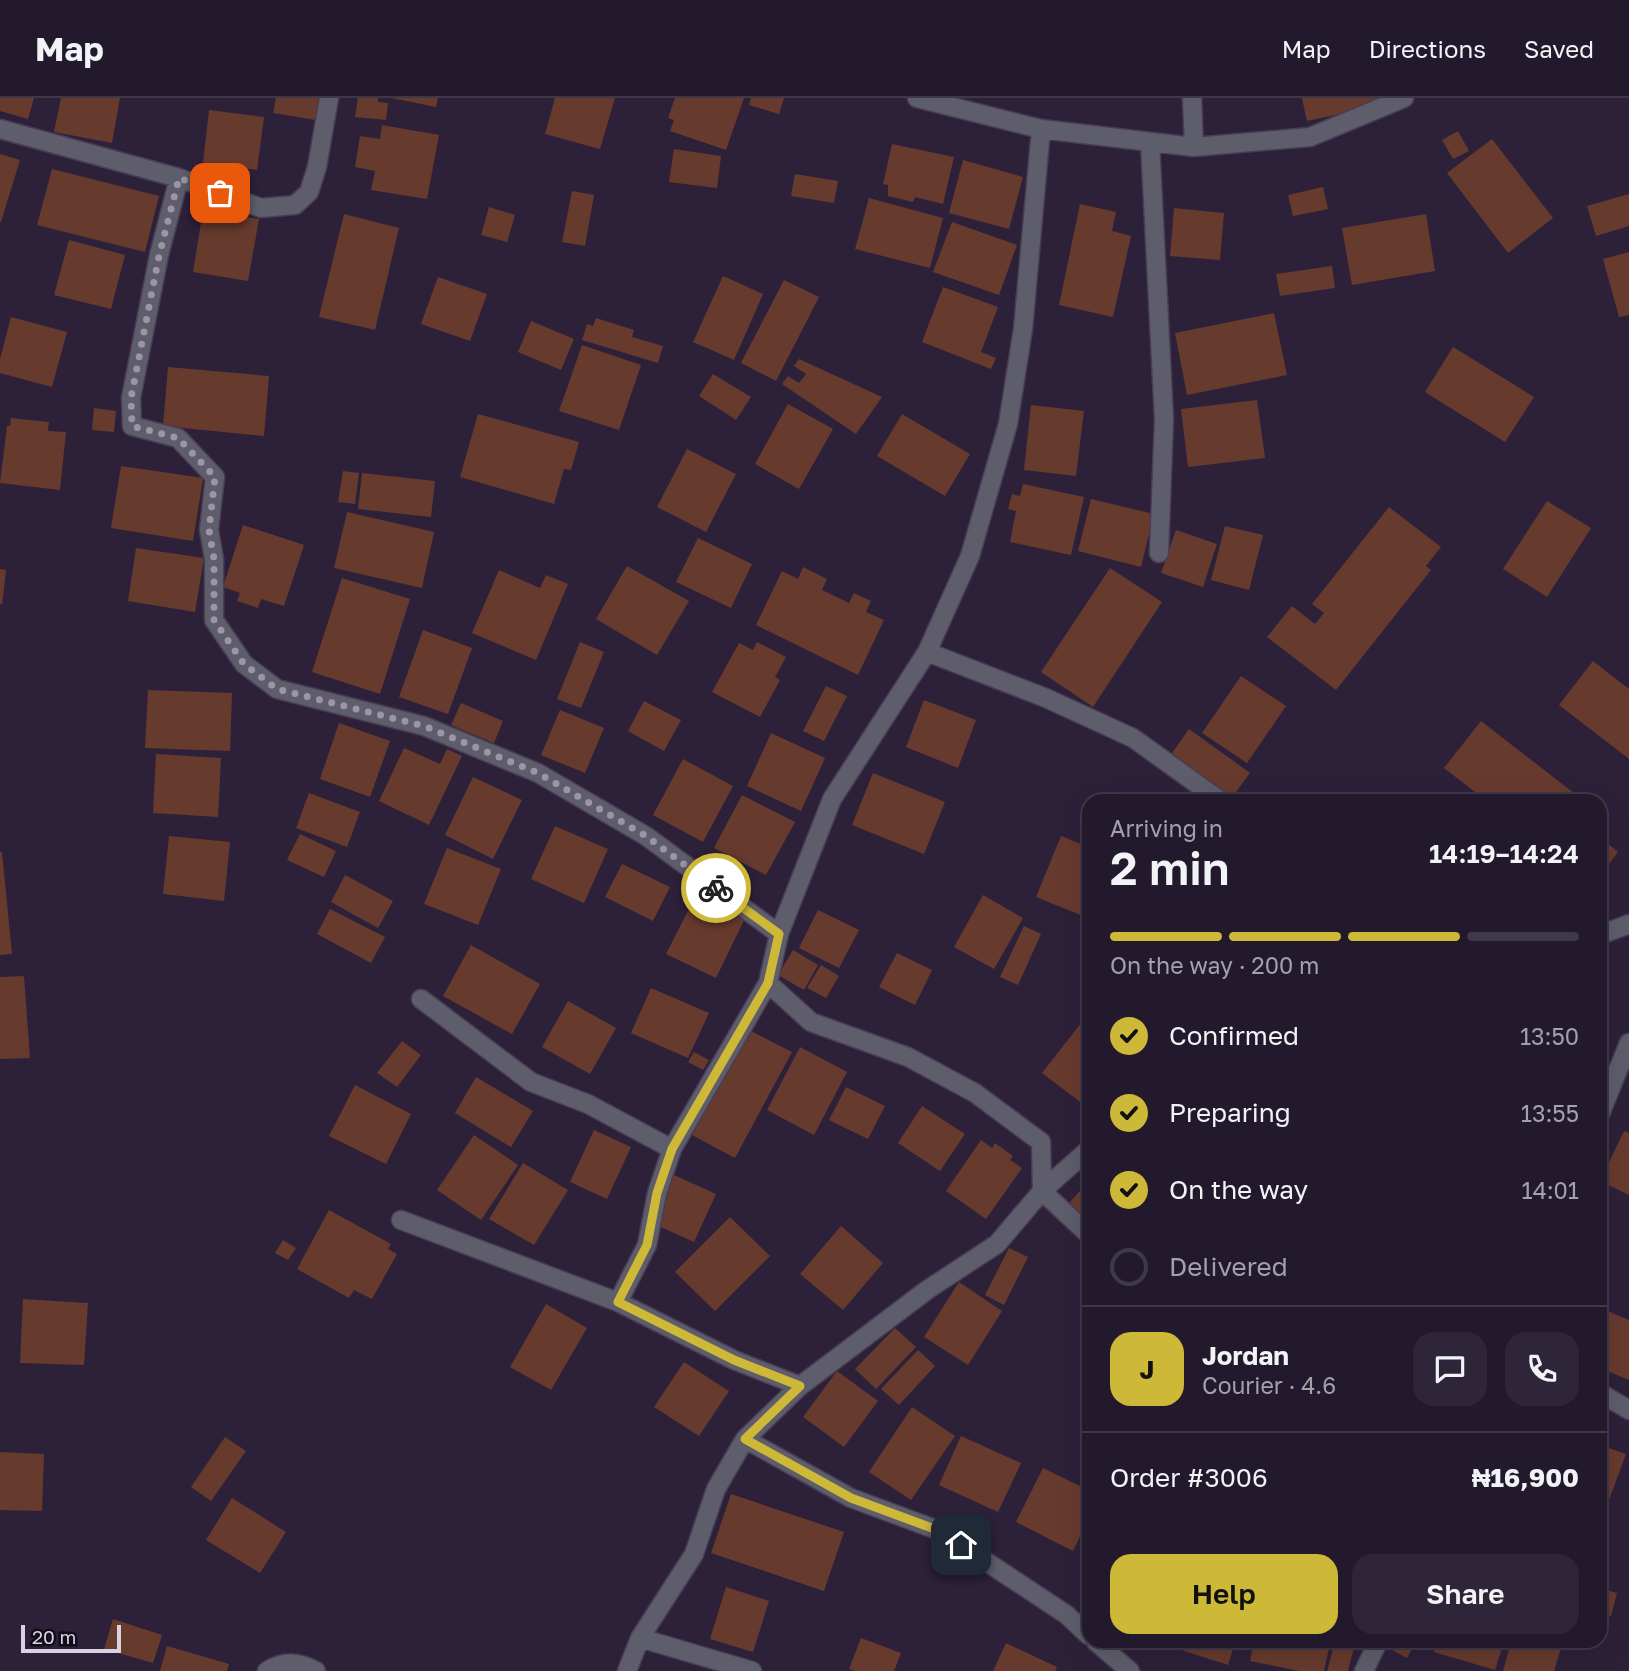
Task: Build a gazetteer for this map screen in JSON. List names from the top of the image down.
{
  "scale_bar": "20 m",
  "page": {
    "header": "Map",
    "nav": ["Map", "Directions", "Saved"],
    "heading": ["2 min", "Arriving in", "14:19–14:24"],
    "panel": [
      "Jordan",
      "Courier · 4.6",
      "Order #3006",
      "₦16,900"
    ],
    "bar": "On the way · 200 m",
    "list": [
      ["Confirmed", "13:50"],
      ["Preparing", "13:55"],
      ["On the way", "14:01"],
      "Delivered"
    ],
    "round": "J",
    "buttons": ["Help", "Share"],
    "scale": "20 m"
  }
}
